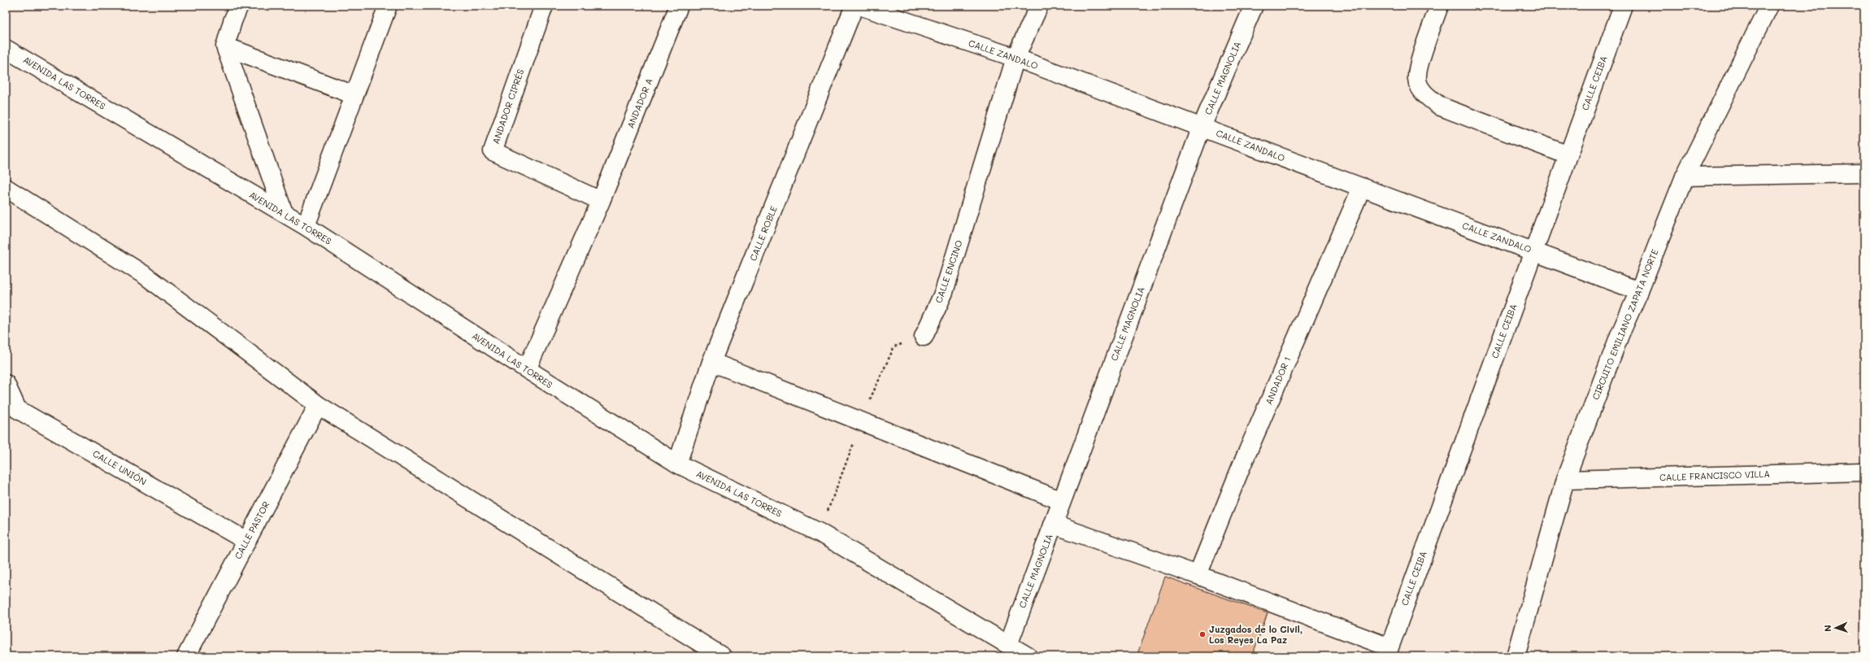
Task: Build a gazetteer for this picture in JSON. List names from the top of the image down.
{
  "streets": {
    "street": [
      "CALLE ZANDALO",
      "CALLE MAGNOLIA",
      "AVENIDA LAS TORRES",
      "CALLE CEIBA",
      "ANDADOR A",
      "ANDADOR CIPRÉS",
      "CALLE ROBLE",
      "CALLE ENCINO",
      "CIRCUITO EMILIANO ZAPATA NORTE",
      "ANDADOR 1",
      "CALLE UNIÓN",
      "CALLE FRANCISCO VILLA",
      "CALLE PASTOR"
    ]
  },
  "crossings": [
    ["CALLE ZANDALO", "CALLE MAGNOLIA"],
    ["CALLE ZANDALO", "CALLE CEIBA"],
    ["CALLE ZANDALO", "CALLE ENCINO"],
    ["CALLE ZANDALO", "CIRCUITO EMILIANO ZAPATA NORTE"],
    ["CALLE ZANDALO", "ANDADOR 1"],
    ["CALLE MAGNOLIA", "AVENIDA LAS TORRES"],
    ["AVENIDA LAS TORRES", "ANDADOR A"],
    ["AVENIDA LAS TORRES", "CALLE ROBLE"],
    ["ANDADOR A", "ANDADOR CIPRÉS"],
    ["CIRCUITO EMILIANO ZAPATA NORTE", "CALLE FRANCISCO VILLA"],
    ["CALLE UNIÓN", "CALLE PASTOR"]
  ],
  "places": ["Juzgados de lo Civil, Los Reyes La Paz"],
  "north": "left"
}
